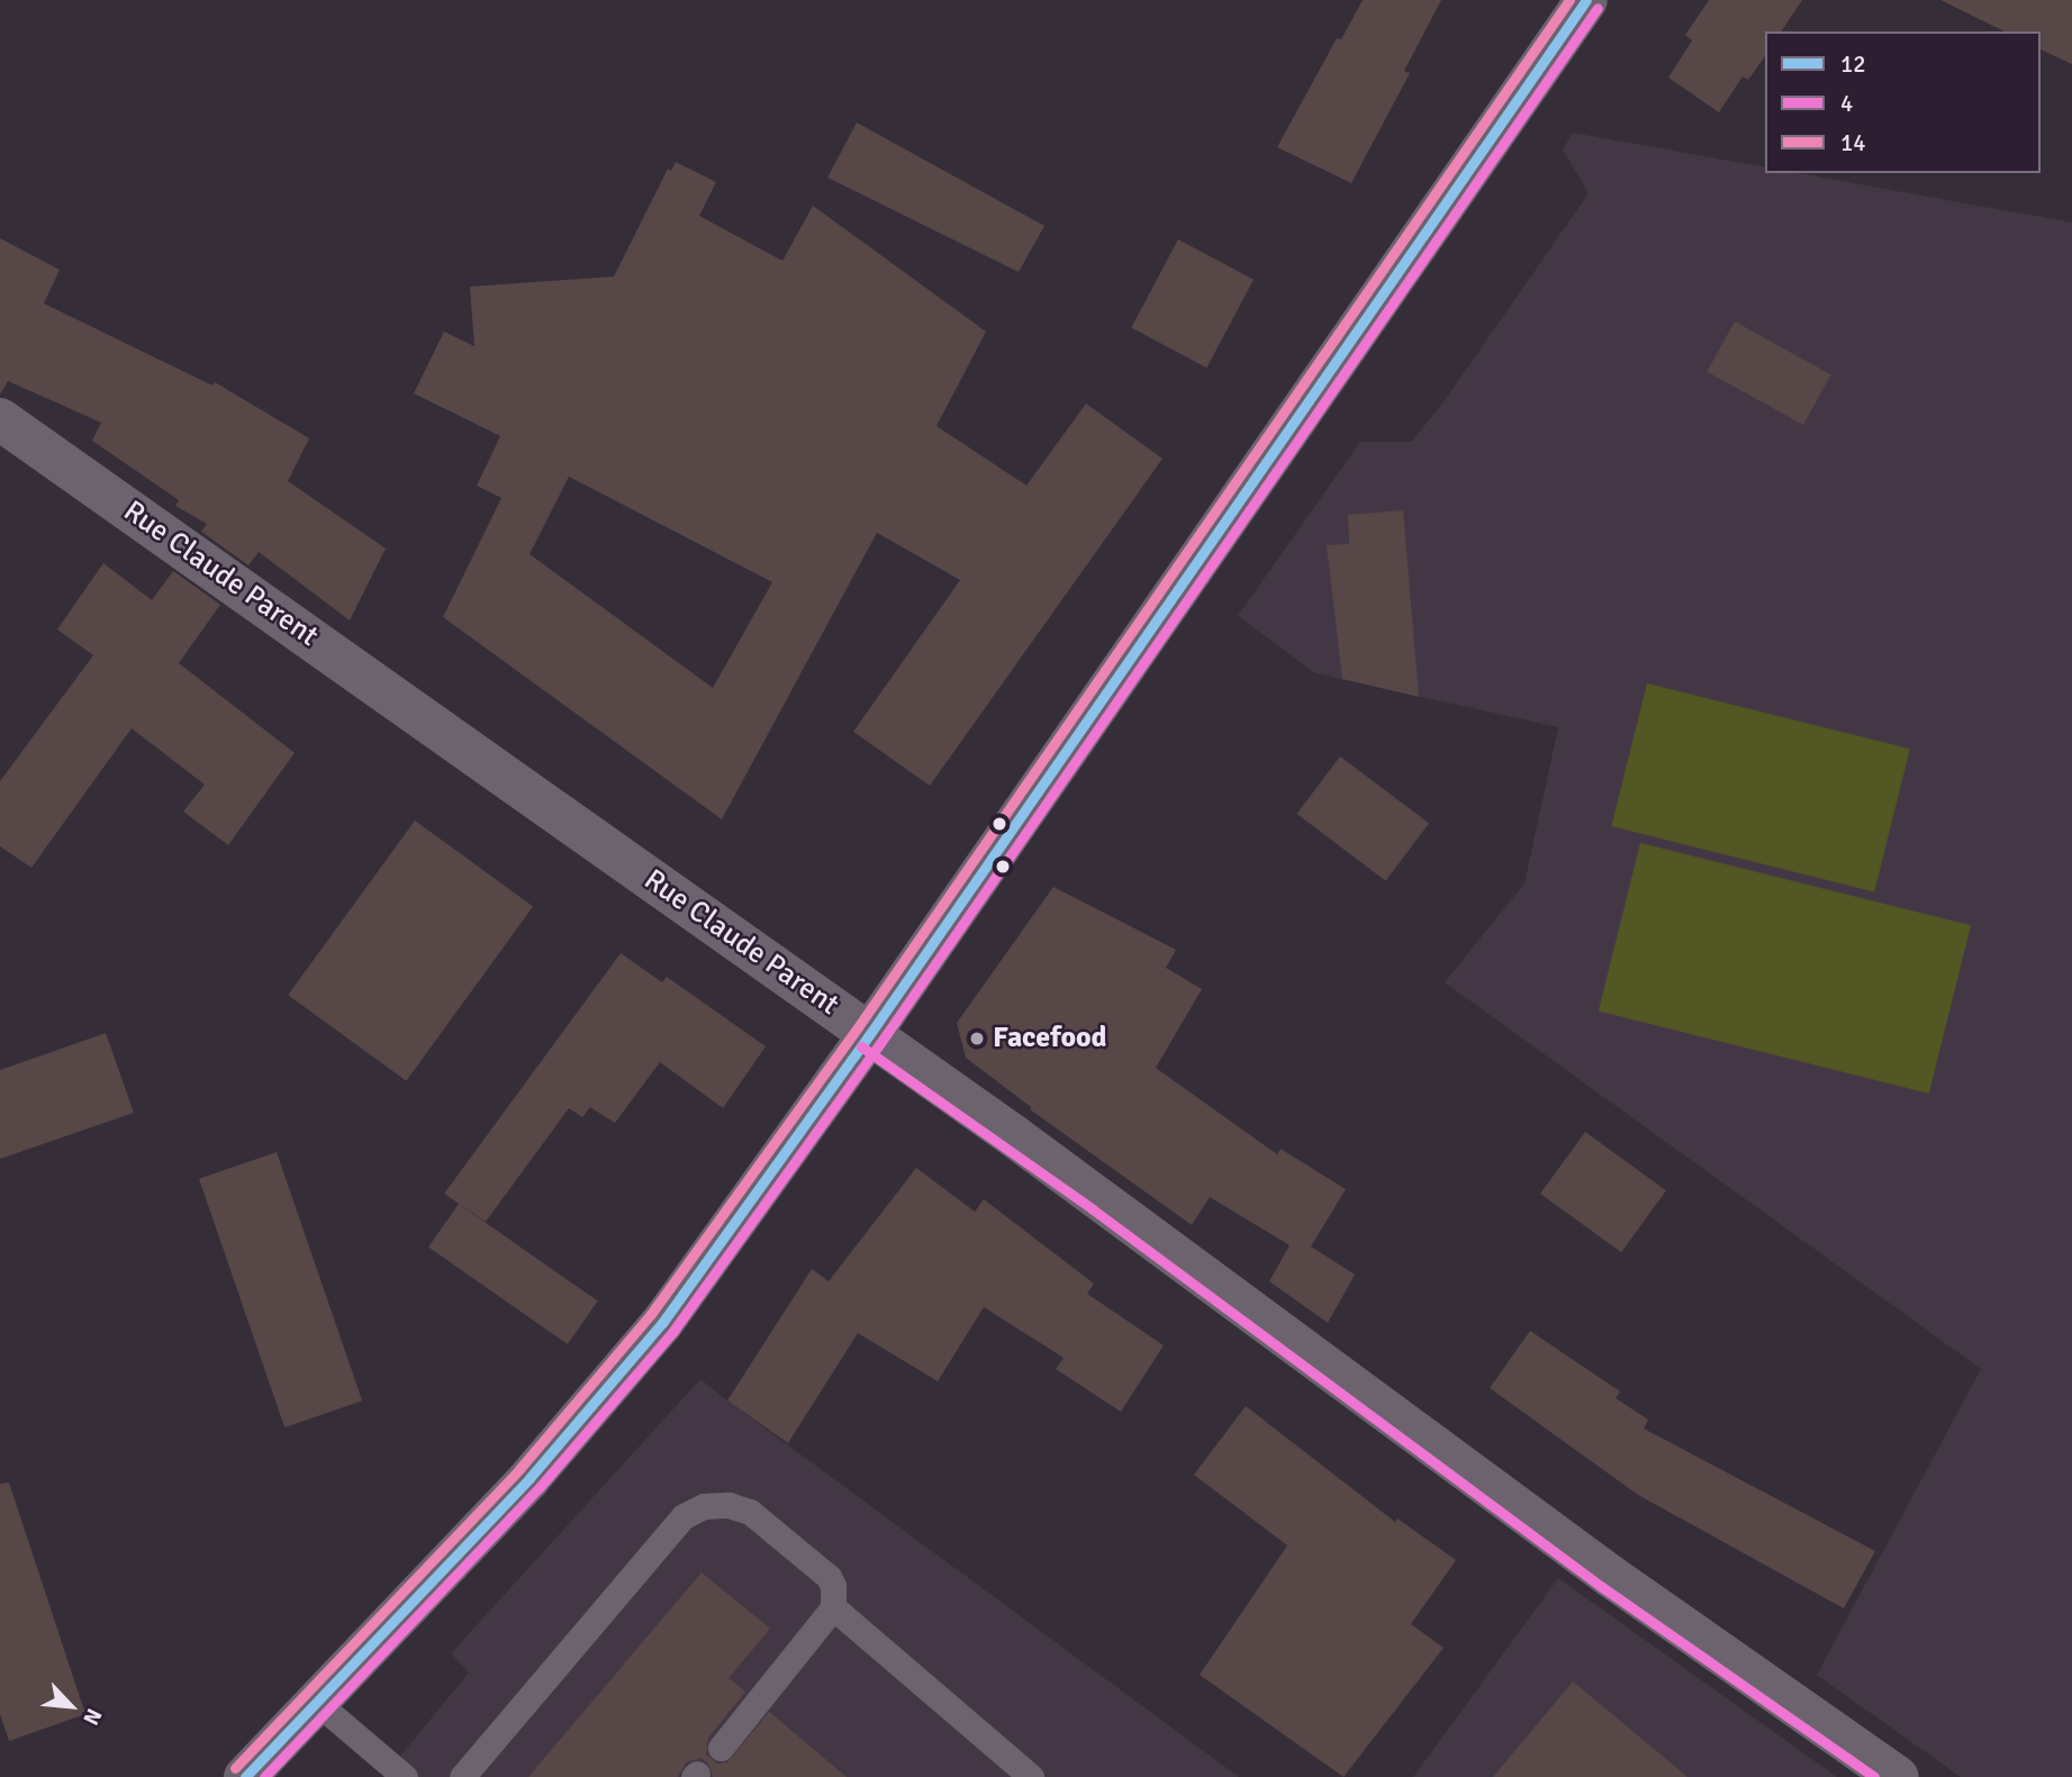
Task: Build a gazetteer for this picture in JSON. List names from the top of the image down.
{
  "streets": {
    "street": ["Rue Claude Parent"]
  },
  "places": ["Facefood"],
  "lines": ["transit line 12", "transit line 14", "transit line 4"],
  "legend": ["12", "4", "14"],
  "north": "bottom right"
}
